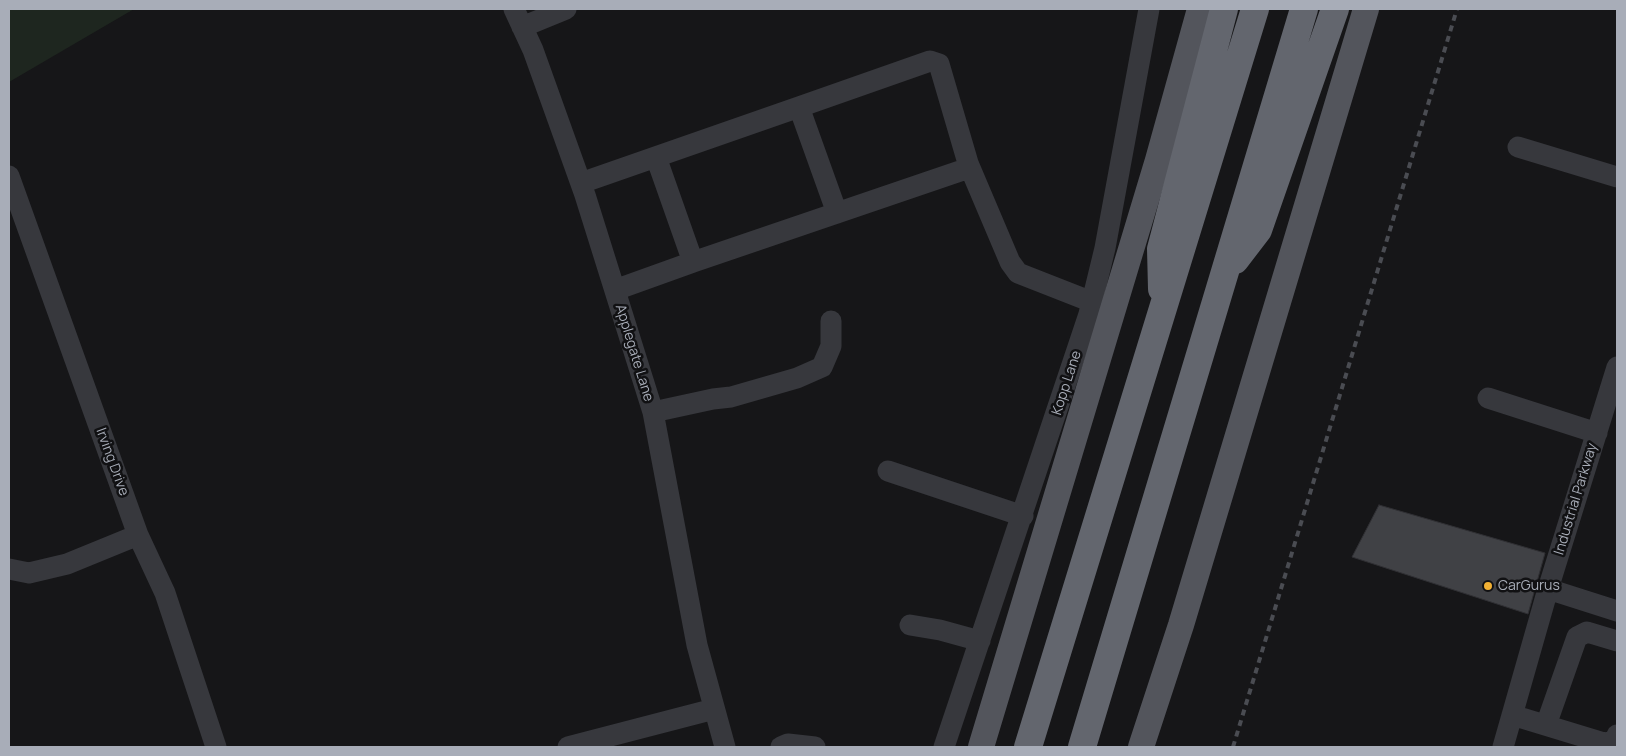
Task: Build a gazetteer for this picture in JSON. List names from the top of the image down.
{
  "streets": {
    "street": [
      "Applegate Lane",
      "Kopp Lane",
      "Irving Drive",
      "Industrial Parkway"
    ]
  },
  "places": ["CarGurus"]
}
